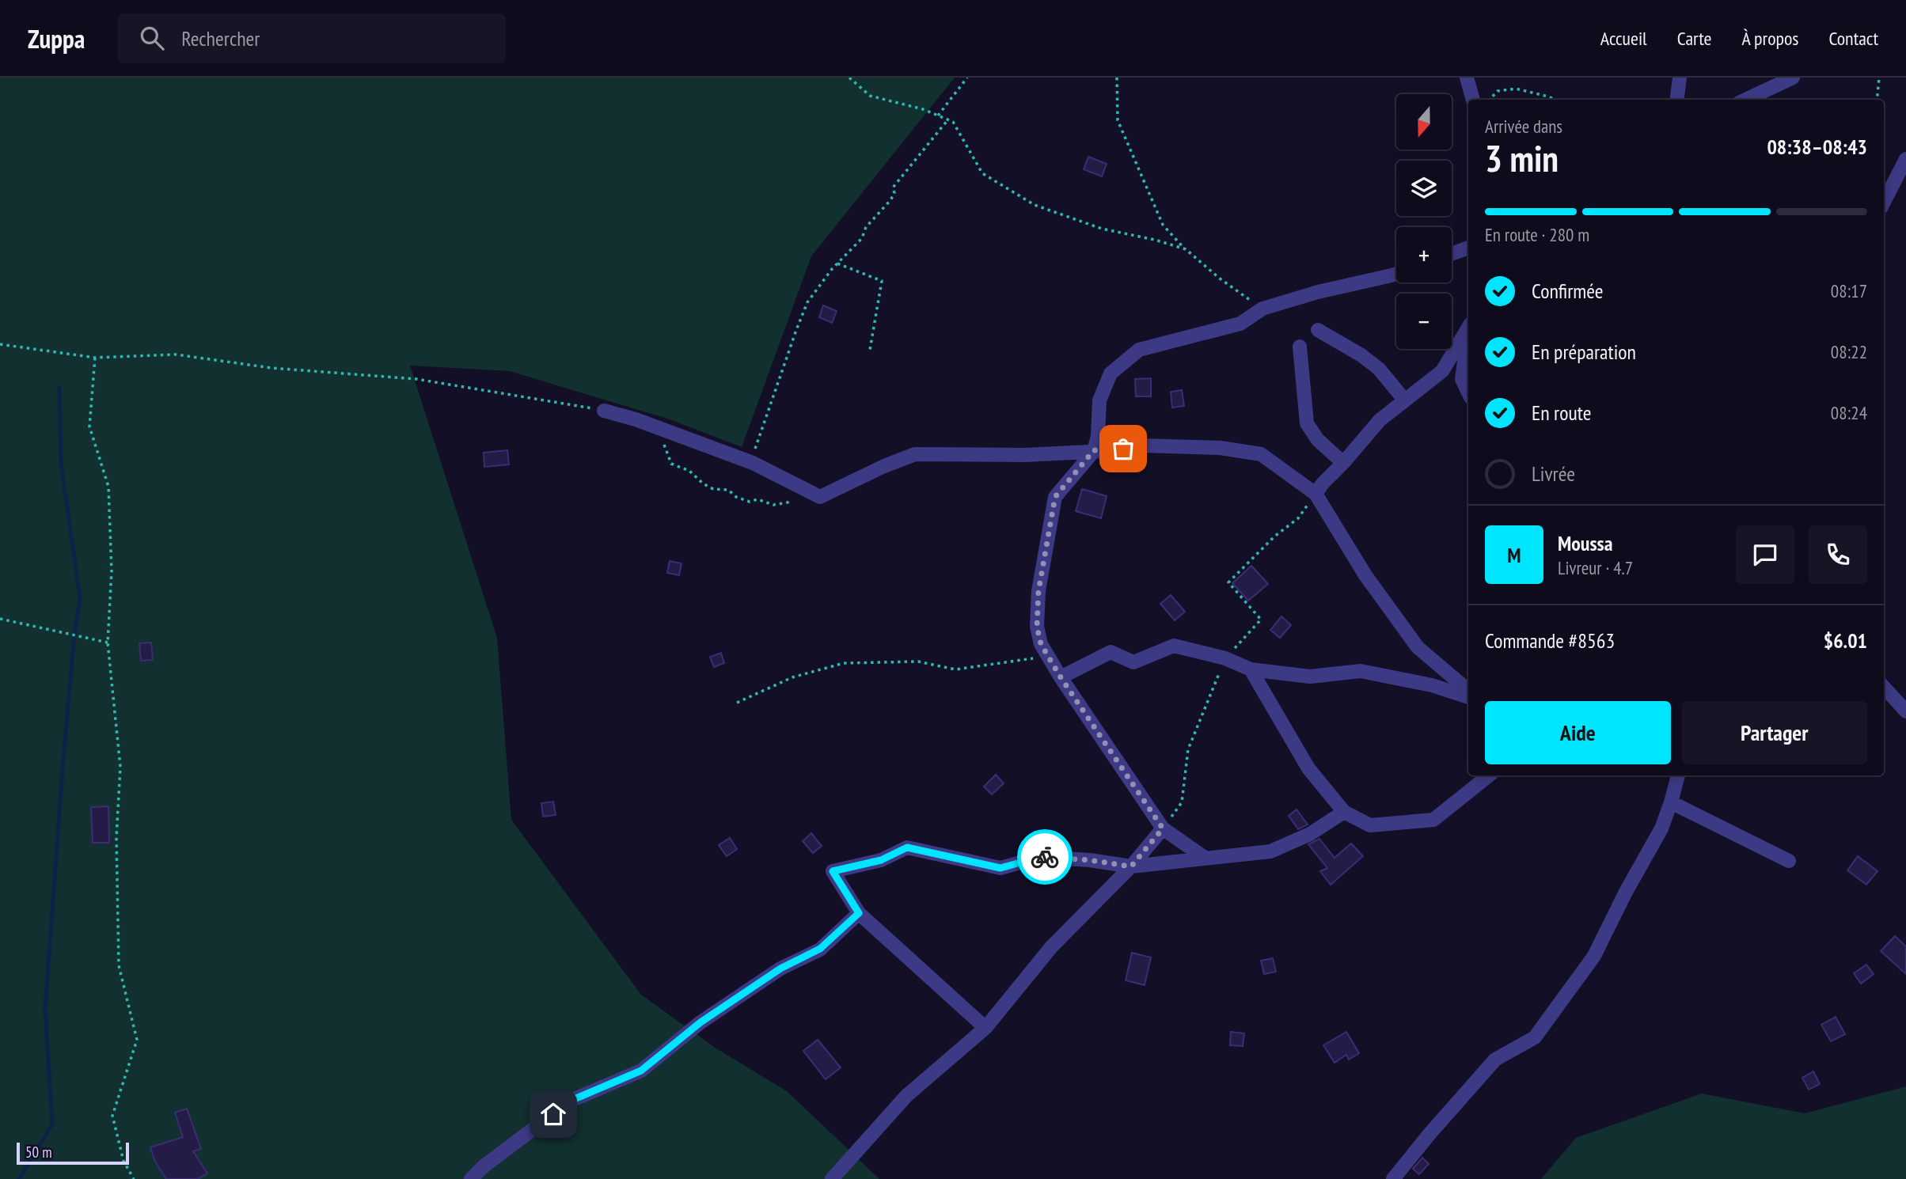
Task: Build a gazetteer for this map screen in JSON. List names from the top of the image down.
{
  "scale_bar": "50 m",
  "north": "bottom",
  "page": {
    "header": "Zuppa",
    "search": "Rechercher",
    "nav": [
      "Accueil",
      "Carte",
      "À propos",
      "Contact"
    ],
    "map_buttons": ["+", "−"],
    "heading": ["3 min", "Arrivée dans", "08:38–08:43"],
    "panel": [
      "Moussa",
      "Livreur · 4.7",
      "Commande #8563",
      "$6.01"
    ],
    "bar": "En route · 280 m",
    "list": [
      ["Confirmée", "08:17"],
      ["En préparation", "08:22"],
      ["En route", "08:24"],
      "Livrée"
    ],
    "round": "M",
    "buttons": ["Aide", "Partager"],
    "scale": "50 m"
  }
}
